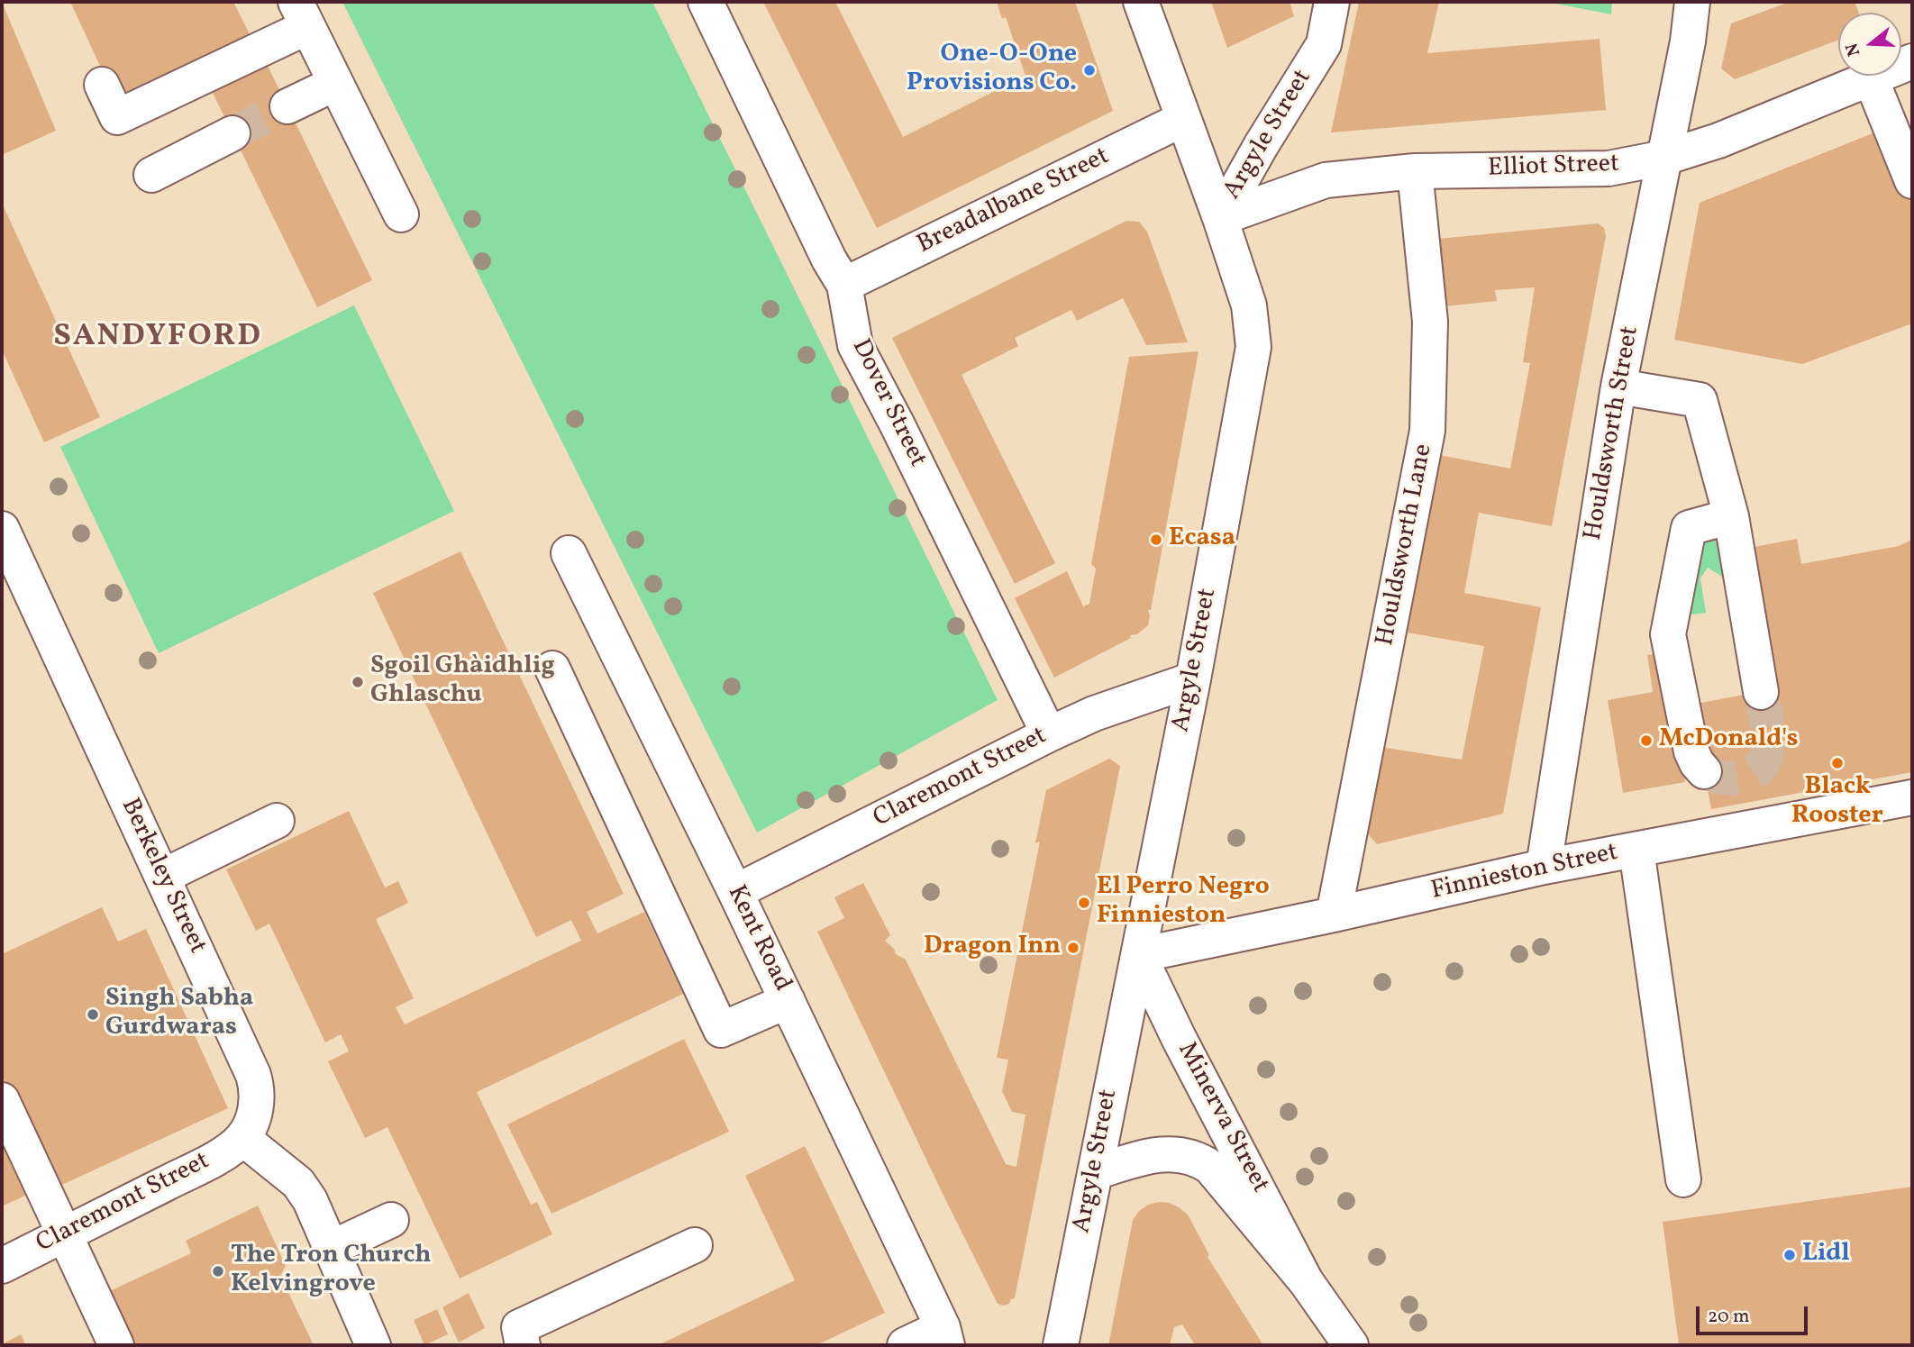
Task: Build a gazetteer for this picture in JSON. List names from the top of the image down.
{
  "streets": {
    "street": [
      "Argyle Street",
      "Elliot Street",
      "Breadalbane Street",
      "Dover Street",
      "Houldsworth Street",
      "Houldsworth Lane",
      "Claremont Street",
      "Finnieston Street",
      "Berkeley Street",
      "Kent Road",
      "Minerva Street"
    ]
  },
  "crossings": [
    ["Argyle Street", "Elliot Street"],
    ["Argyle Street", "Claremont Street"],
    ["Argyle Street", "Finnieston Street"],
    ["Argyle Street", "Minerva Street"],
    ["Elliot Street", "Houldsworth Street"],
    ["Elliot Street", "Houldsworth Lane"],
    ["Breadalbane Street", "Dover Street"],
    ["Dover Street", "Claremont Street"],
    ["Houldsworth Street", "Finnieston Street"],
    ["Houldsworth Lane", "Finnieston Street"],
    ["Claremont Street", "Berkeley Street"],
    ["Claremont Street", "Kent Road"],
    ["Finnieston Street", "Minerva Street"]
  ],
  "districts": ["SANDYFORD"],
  "places": [
    "One-O-One Provisions Co.",
    "Ecasa",
    "Sgoil Ghàidhlig Ghlaschu",
    "McDonald's",
    "Black Rooster",
    "El Perro Negro Finnieston",
    "Dragon Inn",
    "Singh Sabha Gurdwaras",
    "Lidl",
    "The Tron Church Kelvingrove"
  ],
  "scale_bar": "20 m",
  "north": "left"
}
